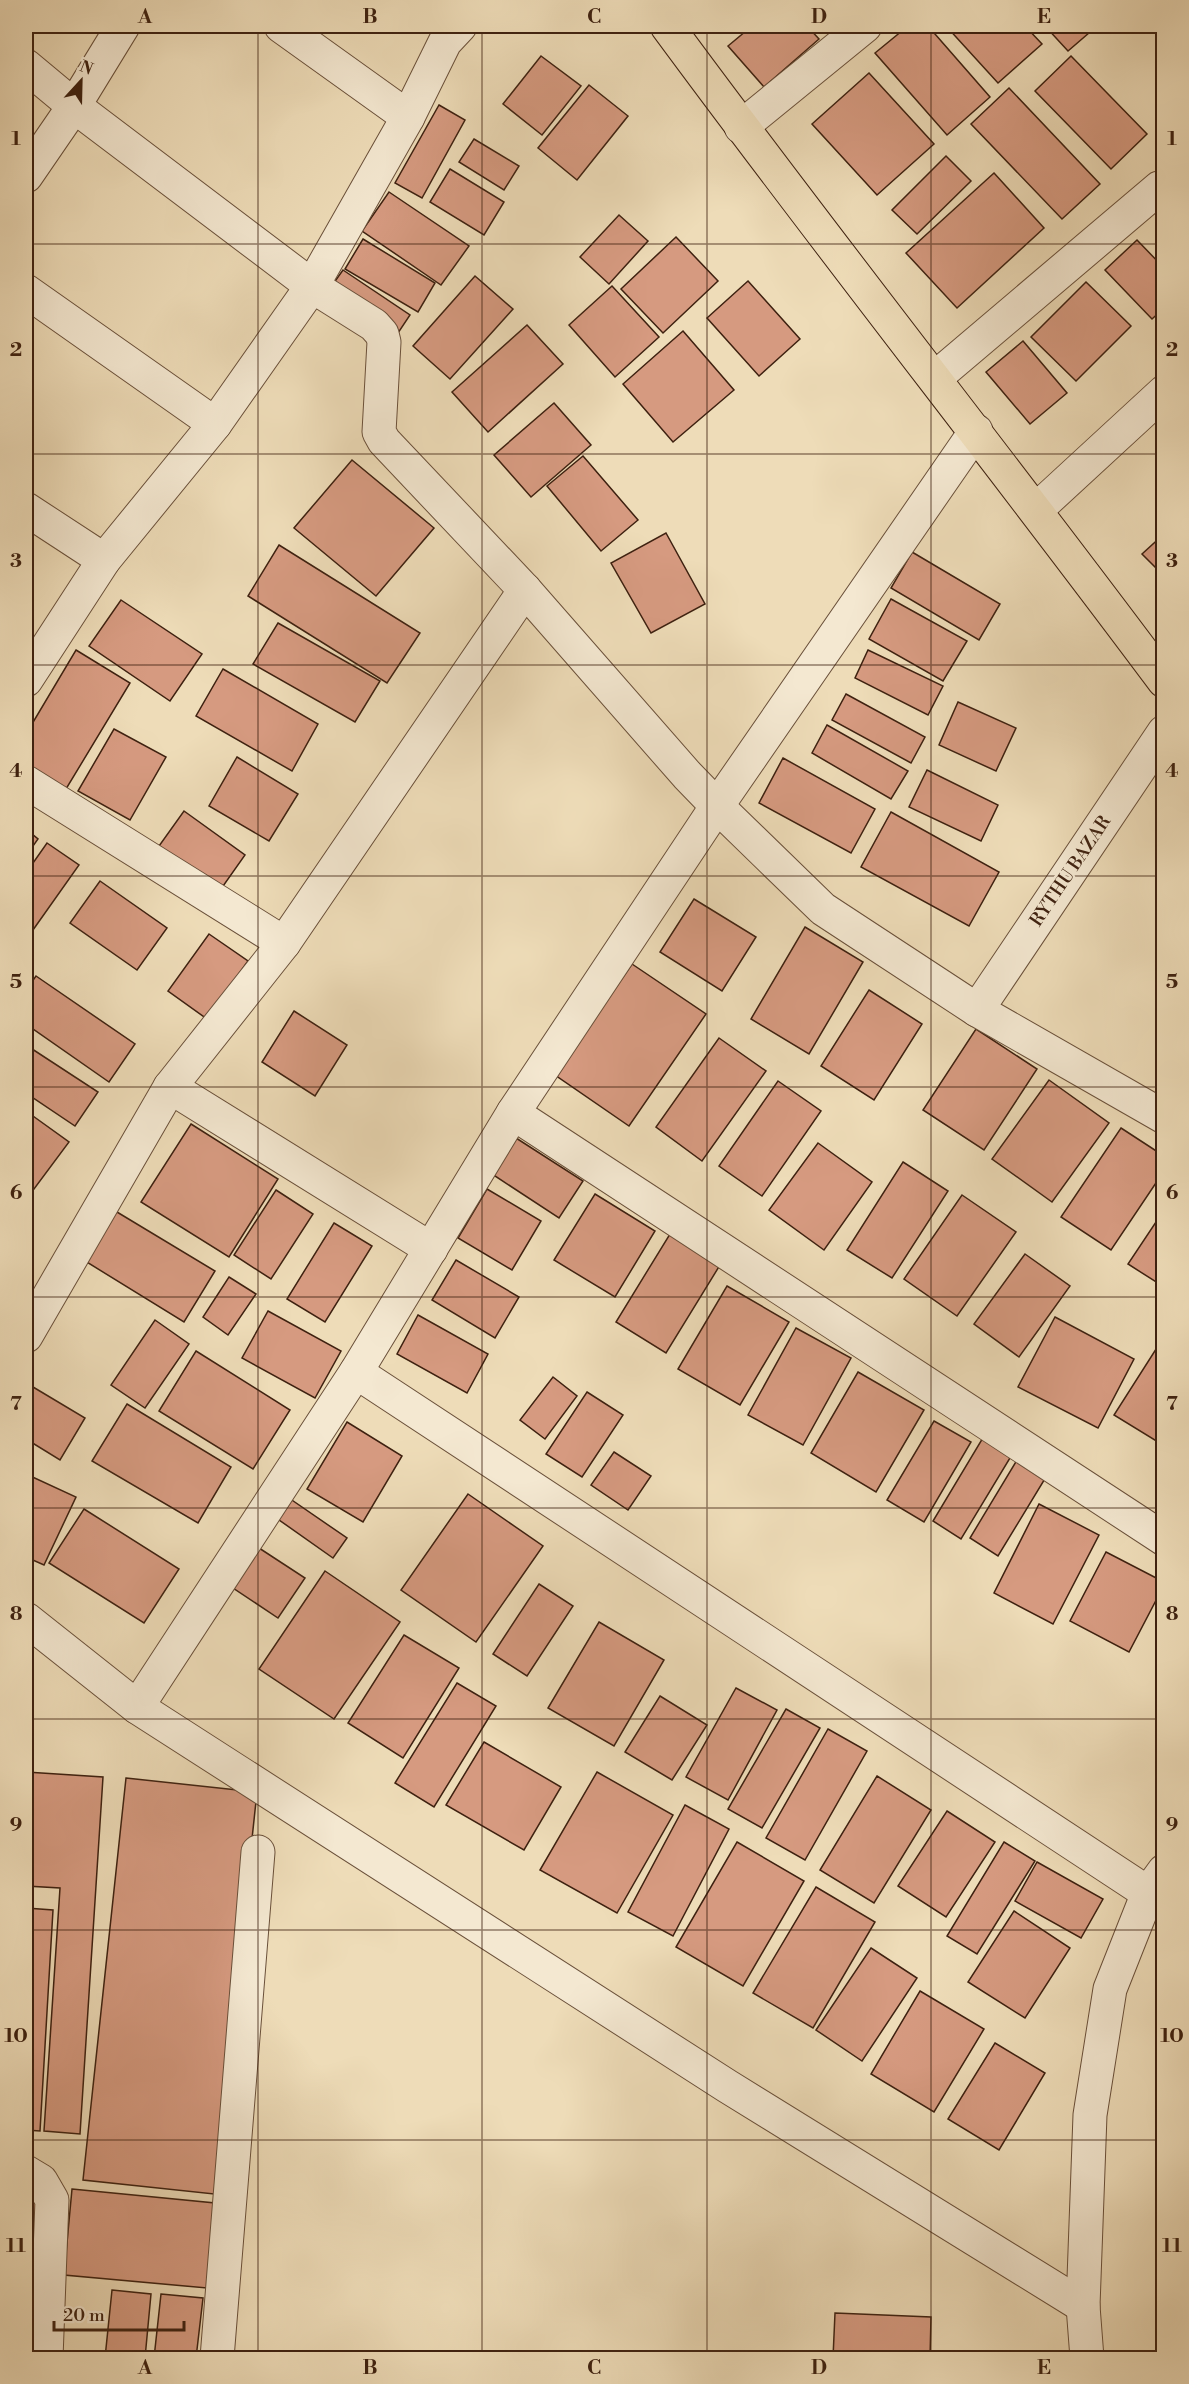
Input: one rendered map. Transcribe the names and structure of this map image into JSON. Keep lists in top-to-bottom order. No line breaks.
{"streets":{"street":["RYTHU BAZAR"]},"scale_bar":"20 m","north":"top","grid":{"columns":["A","B","C","D","E"],"rows":["1","2","3","4","5","6","7","8","9","10","11"]}}
